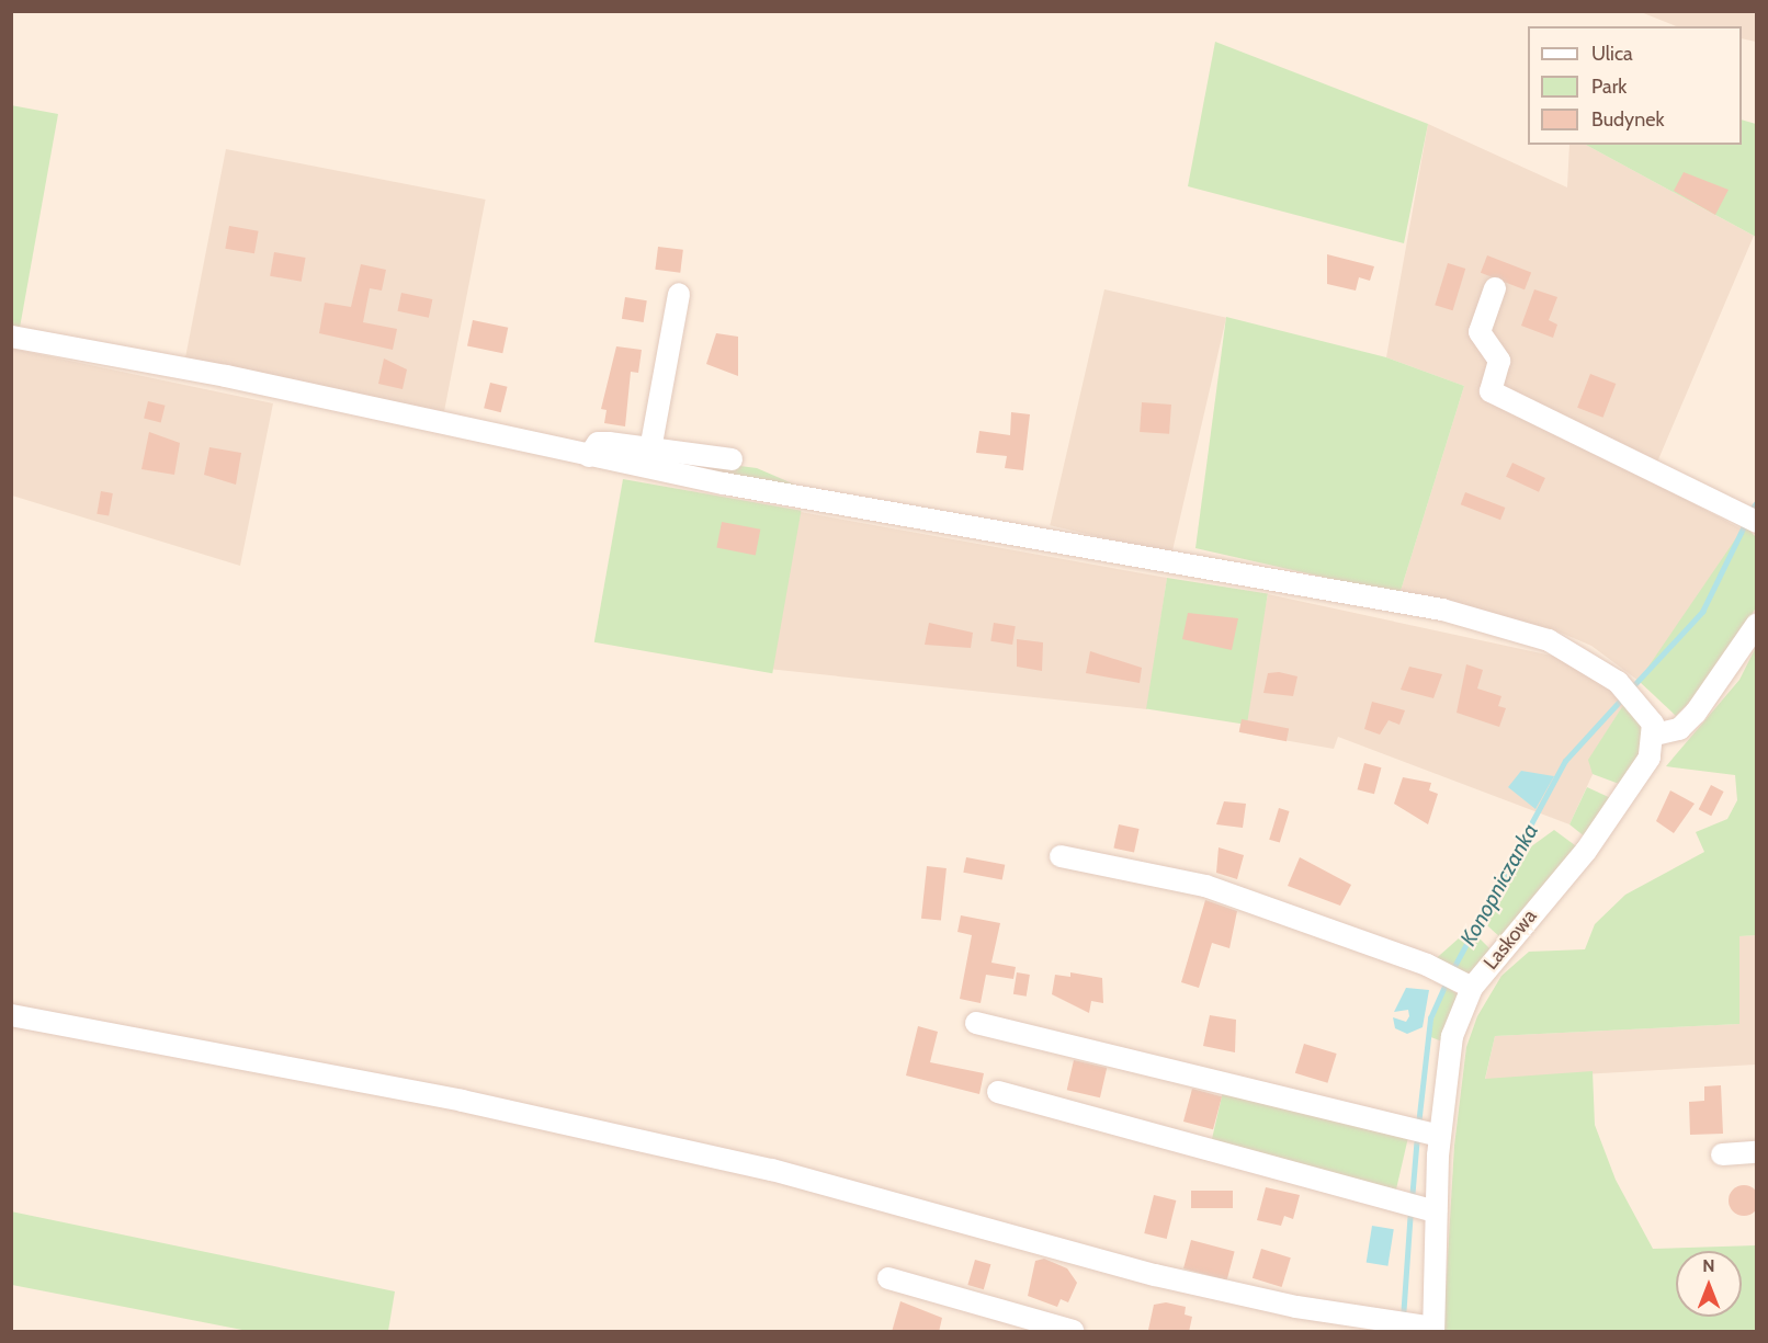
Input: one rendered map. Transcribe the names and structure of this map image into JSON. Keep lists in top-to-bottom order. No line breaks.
{"streets":{"street":["Laskowa"]},"water":["Konopniczanka"],"legend":["Ulica","Park","Budynek"],"north":"top"}
